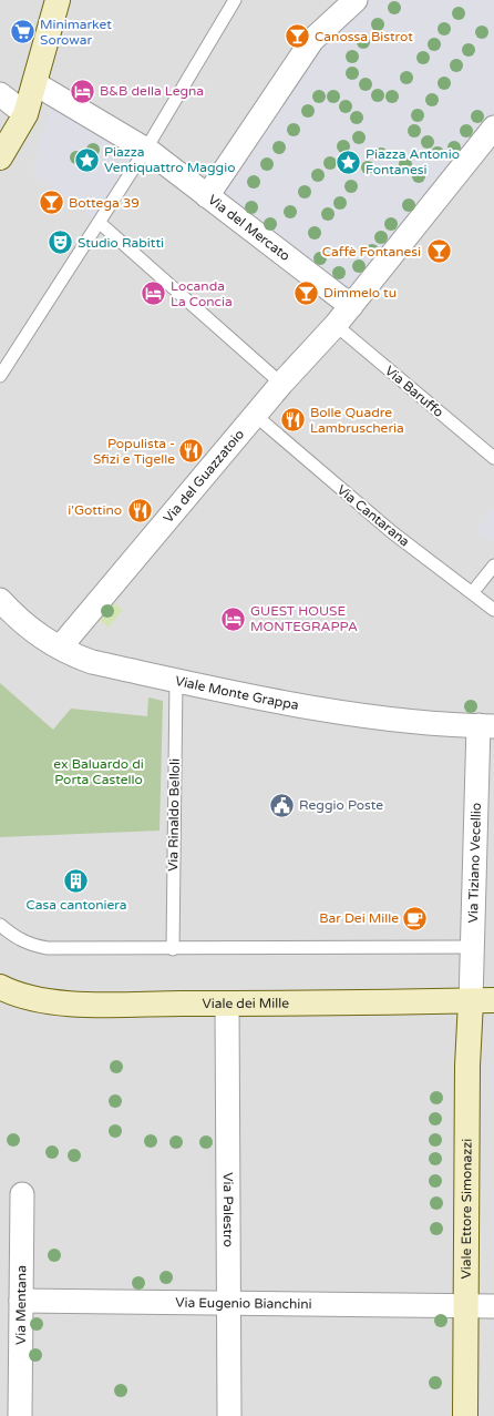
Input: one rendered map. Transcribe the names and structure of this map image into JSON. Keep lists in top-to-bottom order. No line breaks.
{"streets":{"street":["Via del Mercato","Via del Guazzatoio","Viale Monte Grappa","Via Tiziano Vecellio","Viale dei Mille","Viale Ettore Simonazzi","Via Palestro","Via Eugenio Bianchini","Via Mentana"],"lane":["Via Baruffo","Via Cantarana","Via Rinaldo Belloli"]},"crossings":[["Via del Mercato","Via del Guazzatoio"],["Via Baruffo","Via del Guazzatoio"],["Via del Guazzatoio","Via Cantarana"],["Via del Guazzatoio","Viale Monte Grappa"],["Viale Monte Grappa","Via Rinaldo Belloli"],["Viale Monte Grappa","Via Tiziano Vecellio"],["Via Tiziano Vecellio","Viale dei Mille"],["Via Tiziano Vecellio","Viale Ettore Simonazzi"],["Viale dei Mille","Viale Ettore Simonazzi"],["Viale dei Mille","Via Palestro"],["Viale Ettore Simonazzi","Via Eugenio Bianchini"],["Via Palestro","Via Eugenio Bianchini"],["Via Eugenio Bianchini","Via Mentana"]],"parks":["ex Baluardo di Porta Castello"],"places":{"supermarket":["Minimarket Sorowar"],"bar":["Canossa Bistrot","Bottega 39","Caffè Fontanesi","Dimmelo tu"],"hotel":["B&B della Legna","Locanda La Concia","GUEST HOUSE MONTEGRAPPA"],"place":["Piazza Ventiquattro Maggio","Piazza Antonio Fontanesi"],"theatre":["Studio Rabitti"],"restaurant":["Bolle Quadre Lambruscheria","Populista - Sfizi e Tigelle","i'Gottino"],"public building":["Reggio Poste"],"building":["Casa cantoniera"],"cafe":["Bar Dei Mille"]}}
